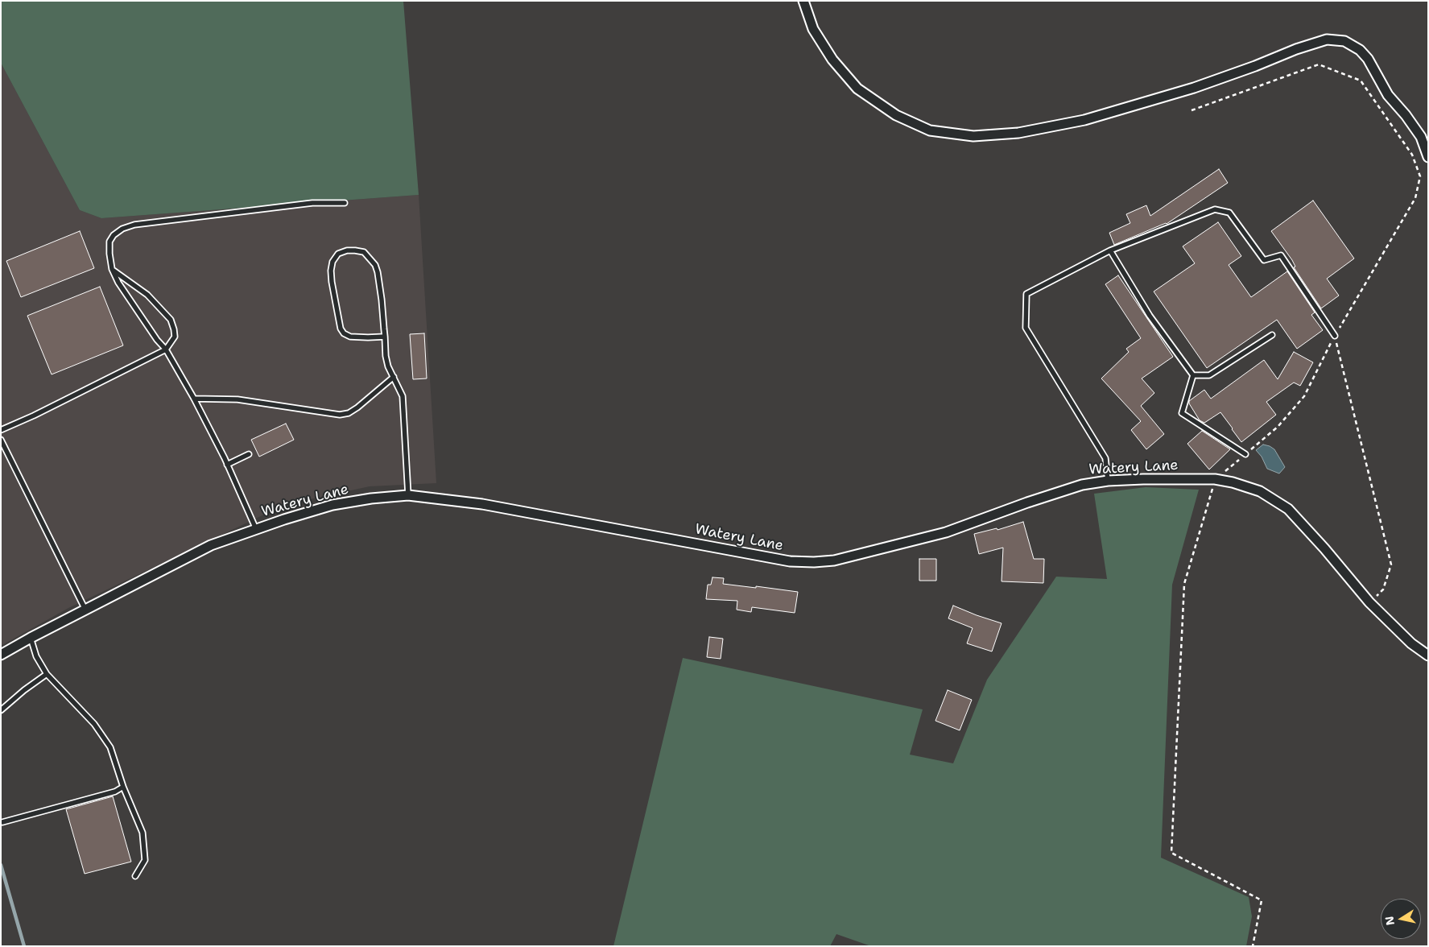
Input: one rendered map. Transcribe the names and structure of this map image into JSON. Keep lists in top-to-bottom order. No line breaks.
{"streets":{"street":["Watery Lane"]},"north":"left"}
